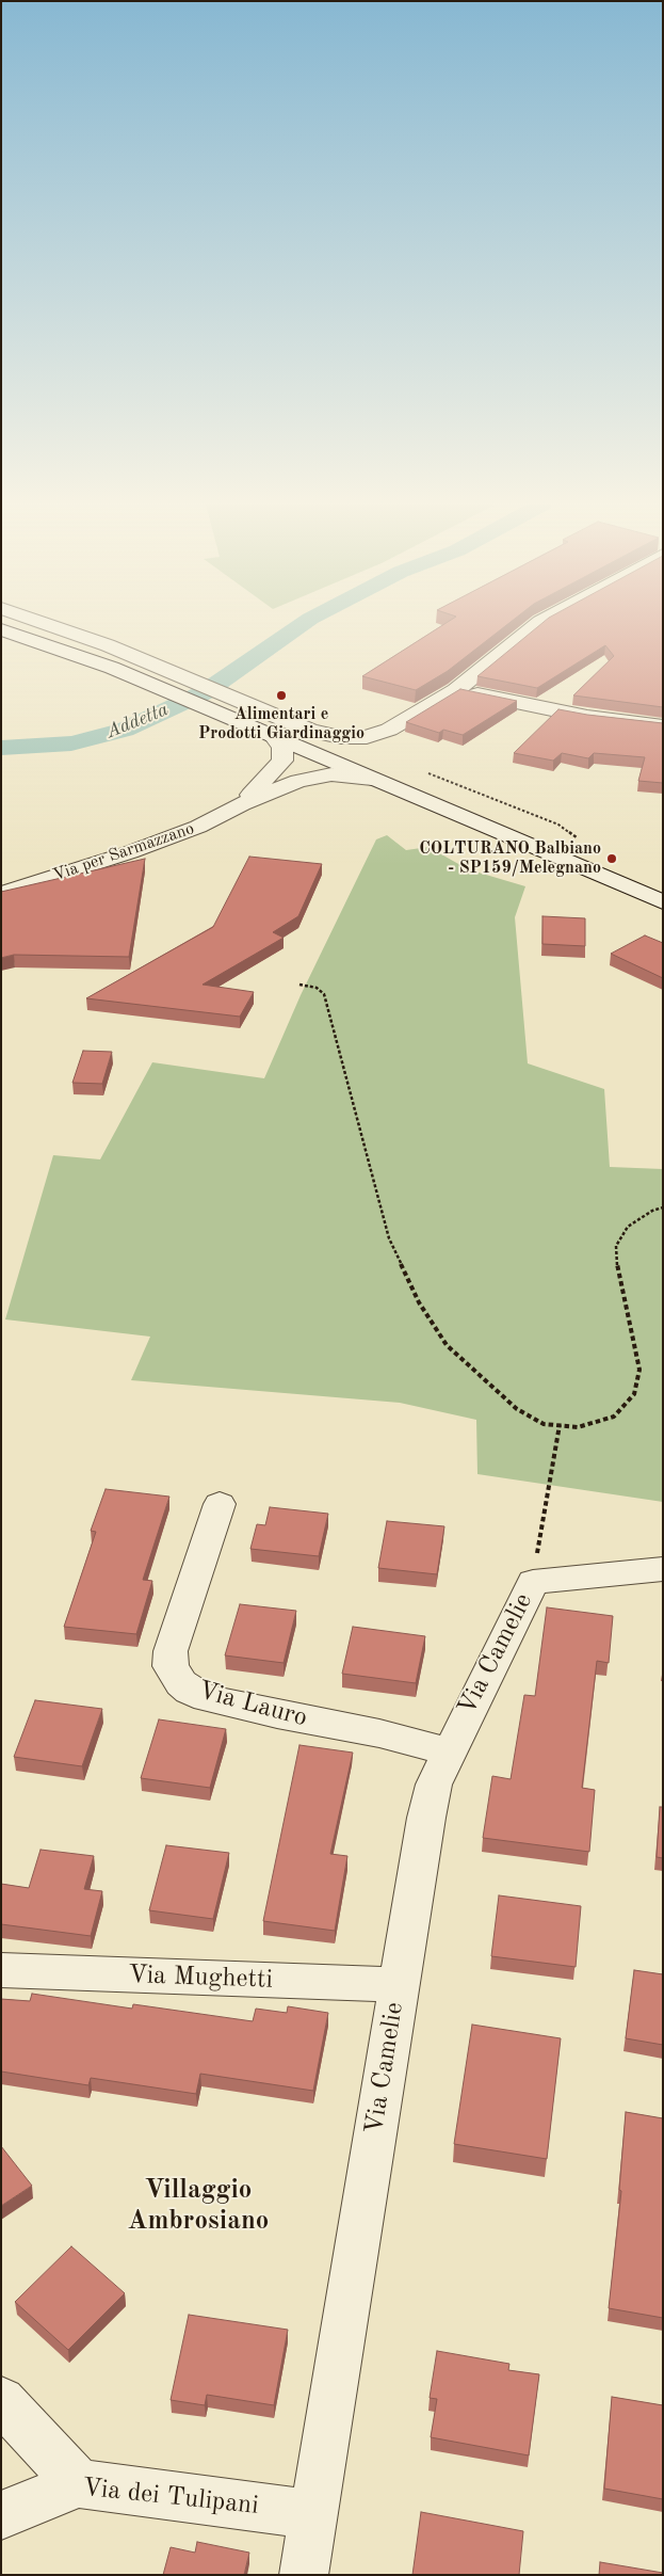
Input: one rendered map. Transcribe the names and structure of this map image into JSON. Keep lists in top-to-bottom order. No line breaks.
{"streets":{"street":["Via per Sarmazzano","Via Camelie","Via Lauro","Via Mughetti","Via dei Tulipani"]},"crossings":[["Via Camelie","Via Lauro"],["Via Camelie","Via Mughetti"],["Via Camelie","Via dei Tulipani"]],"districts":["Villaggio Ambrosiano"],"water":["Addetta"],"places":["Alimentari e Prodotti Giardinaggio","COLTURANO Balbiano - SP159/Melegnano"]}
